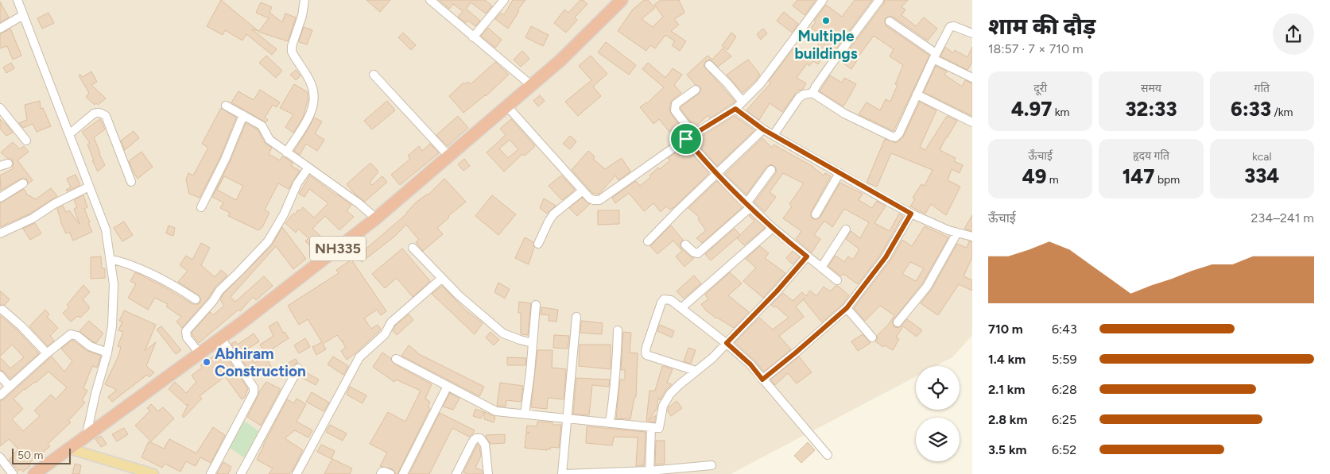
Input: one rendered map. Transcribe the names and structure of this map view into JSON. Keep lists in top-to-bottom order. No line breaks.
{"streets":{"highway":["NH335"]},"places":["Multiple buildings","Abhiram Construction"],"scale_bar":"50 m","page":{"heading":["शाम की दौड़","18:57 · 7 × 710 m"],"stats":[["दूरी","4.97 km"],["समय","32:33"],["गति","6:33 /km"],["ऊँचाई","49 m"],["हृदय गति","147 bpm"],["kcal","334"]],"chart":["ऊँचाई","234–241 m"],"list":[{"name":"710 m","note":"6:43"},{"name":"1.4 km","note":"5:59"},{"name":"2.1 km","note":"6:28"},{"name":"2.8 km","note":"6:25"},{"name":"3.5 km","note":"6:52"}],"scale":"50 m"}}
